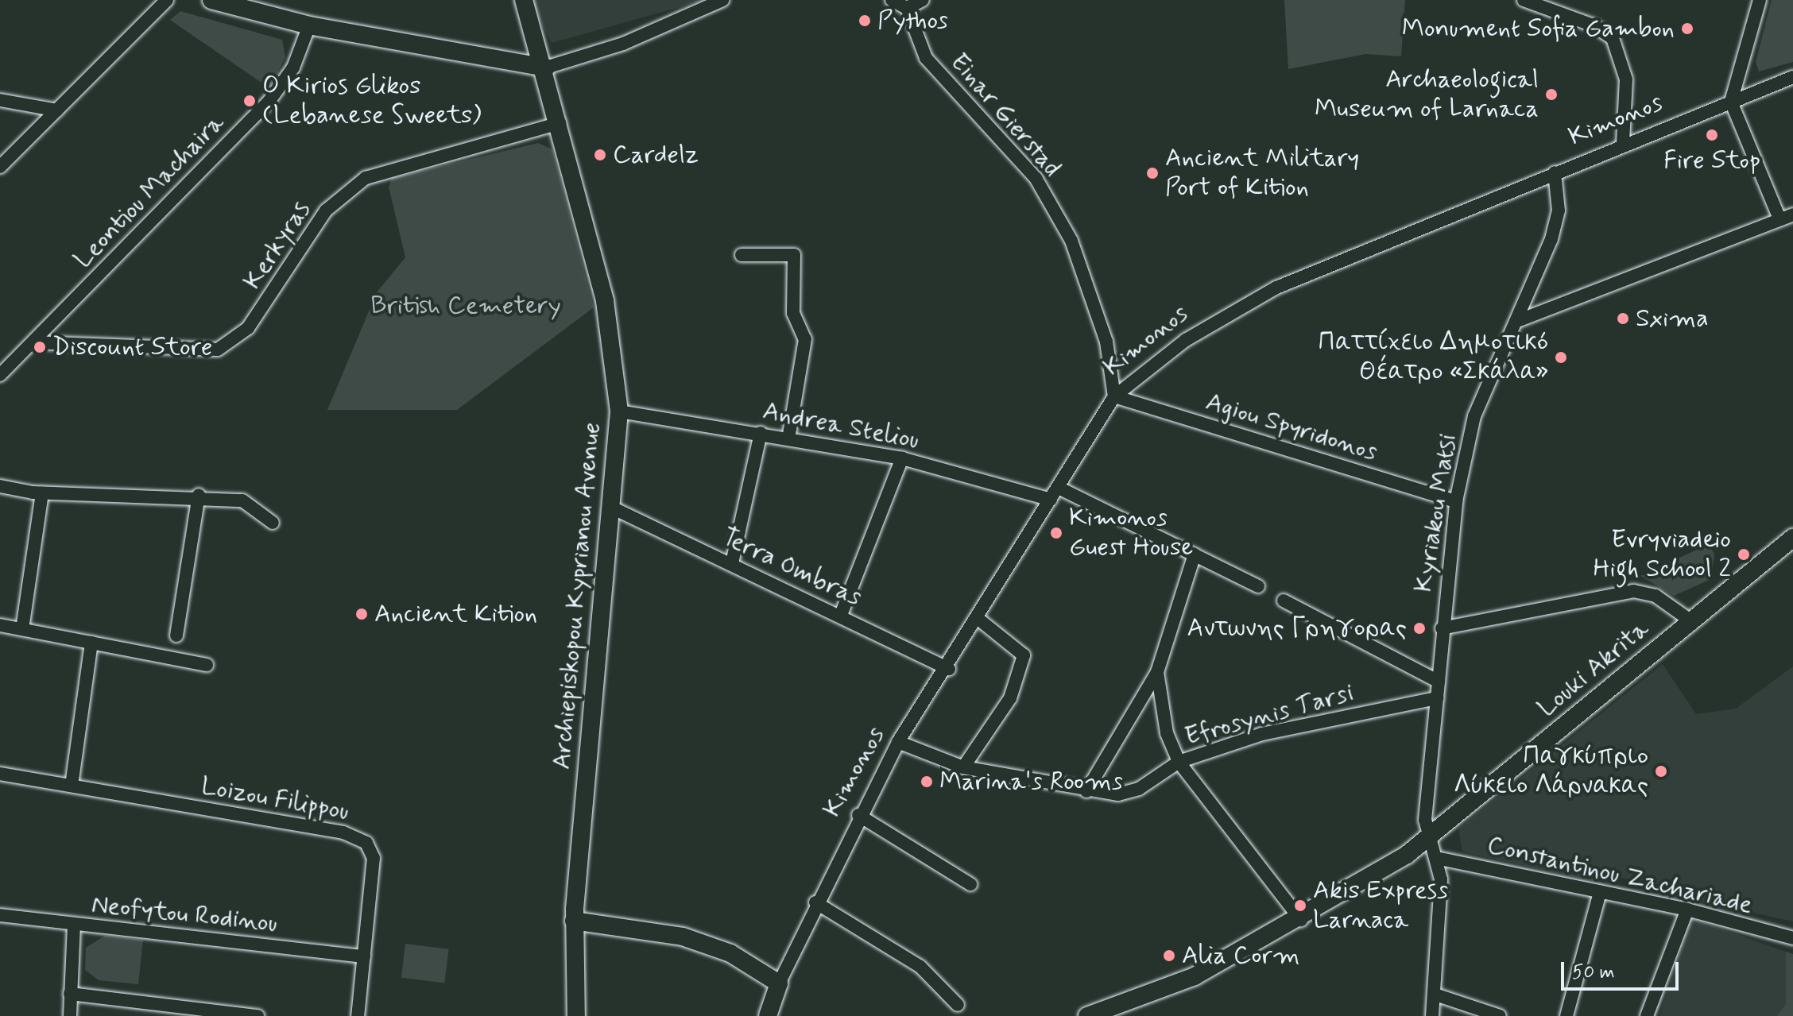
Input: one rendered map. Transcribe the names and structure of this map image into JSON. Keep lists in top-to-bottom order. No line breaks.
{"streets":{"street":["Einar Gierstad","Kimonos","Leontiou Machaira","Kerkyras","Andrea Steliou","Agiou Spyridonos","Kyriakou Matsi","Terra Ombras","Archiepiskopou Kyprianou Avenue","Louki Akrita","Efrosynis Tarsi","Loizou Filippou","Constantinou Zachariade","Neofytou Rodinou"]},"crossings":[["Einar Gierstad","Kimonos"],["Einar Gierstad","Agiou Spyridonos"],["Kimonos","Andrea Steliou"],["Kimonos","Agiou Spyridonos"],["Kimonos","Kyriakou Matsi"],["Kimonos","Terra Ombras"],["Kimonos","Efrosynis Tarsi"],["Leontiou Machaira","Kerkyras"],["Kerkyras","Archiepiskopou Kyprianou Avenue"],["Andrea Steliou","Archiepiskopou Kyprianou Avenue"],["Agiou Spyridonos","Kyriakou Matsi"],["Kyriakou Matsi","Louki Akrita"],["Kyriakou Matsi","Efrosynis Tarsi"],["Terra Ombras","Archiepiskopou Kyprianou Avenue"],["Loizou Filippou","Neofytou Rodinou"]],"parks":["British Cemetery"],"places":["Pythos","Monument Sofia Gambon","Archaeological Museum of Larnaca","O Kirios Glikos (Lebanese Sweets)","Fire Stop","Cardelz","Ancient Military Port of Kition","Sxima","Discount Store","Παττίχειο Δημοτικό Θέατρο «Σκάλα»","Kimonos Guest House","Evryviadeio High School 2","Ancient Kition","Αντωνης Γρηγορας","Παγκύπριο Λύκειο Λάρνακας","Marina's Rooms","Akis Express Larnaca","Alia Corm"],"scale_bar":"50 m"}
